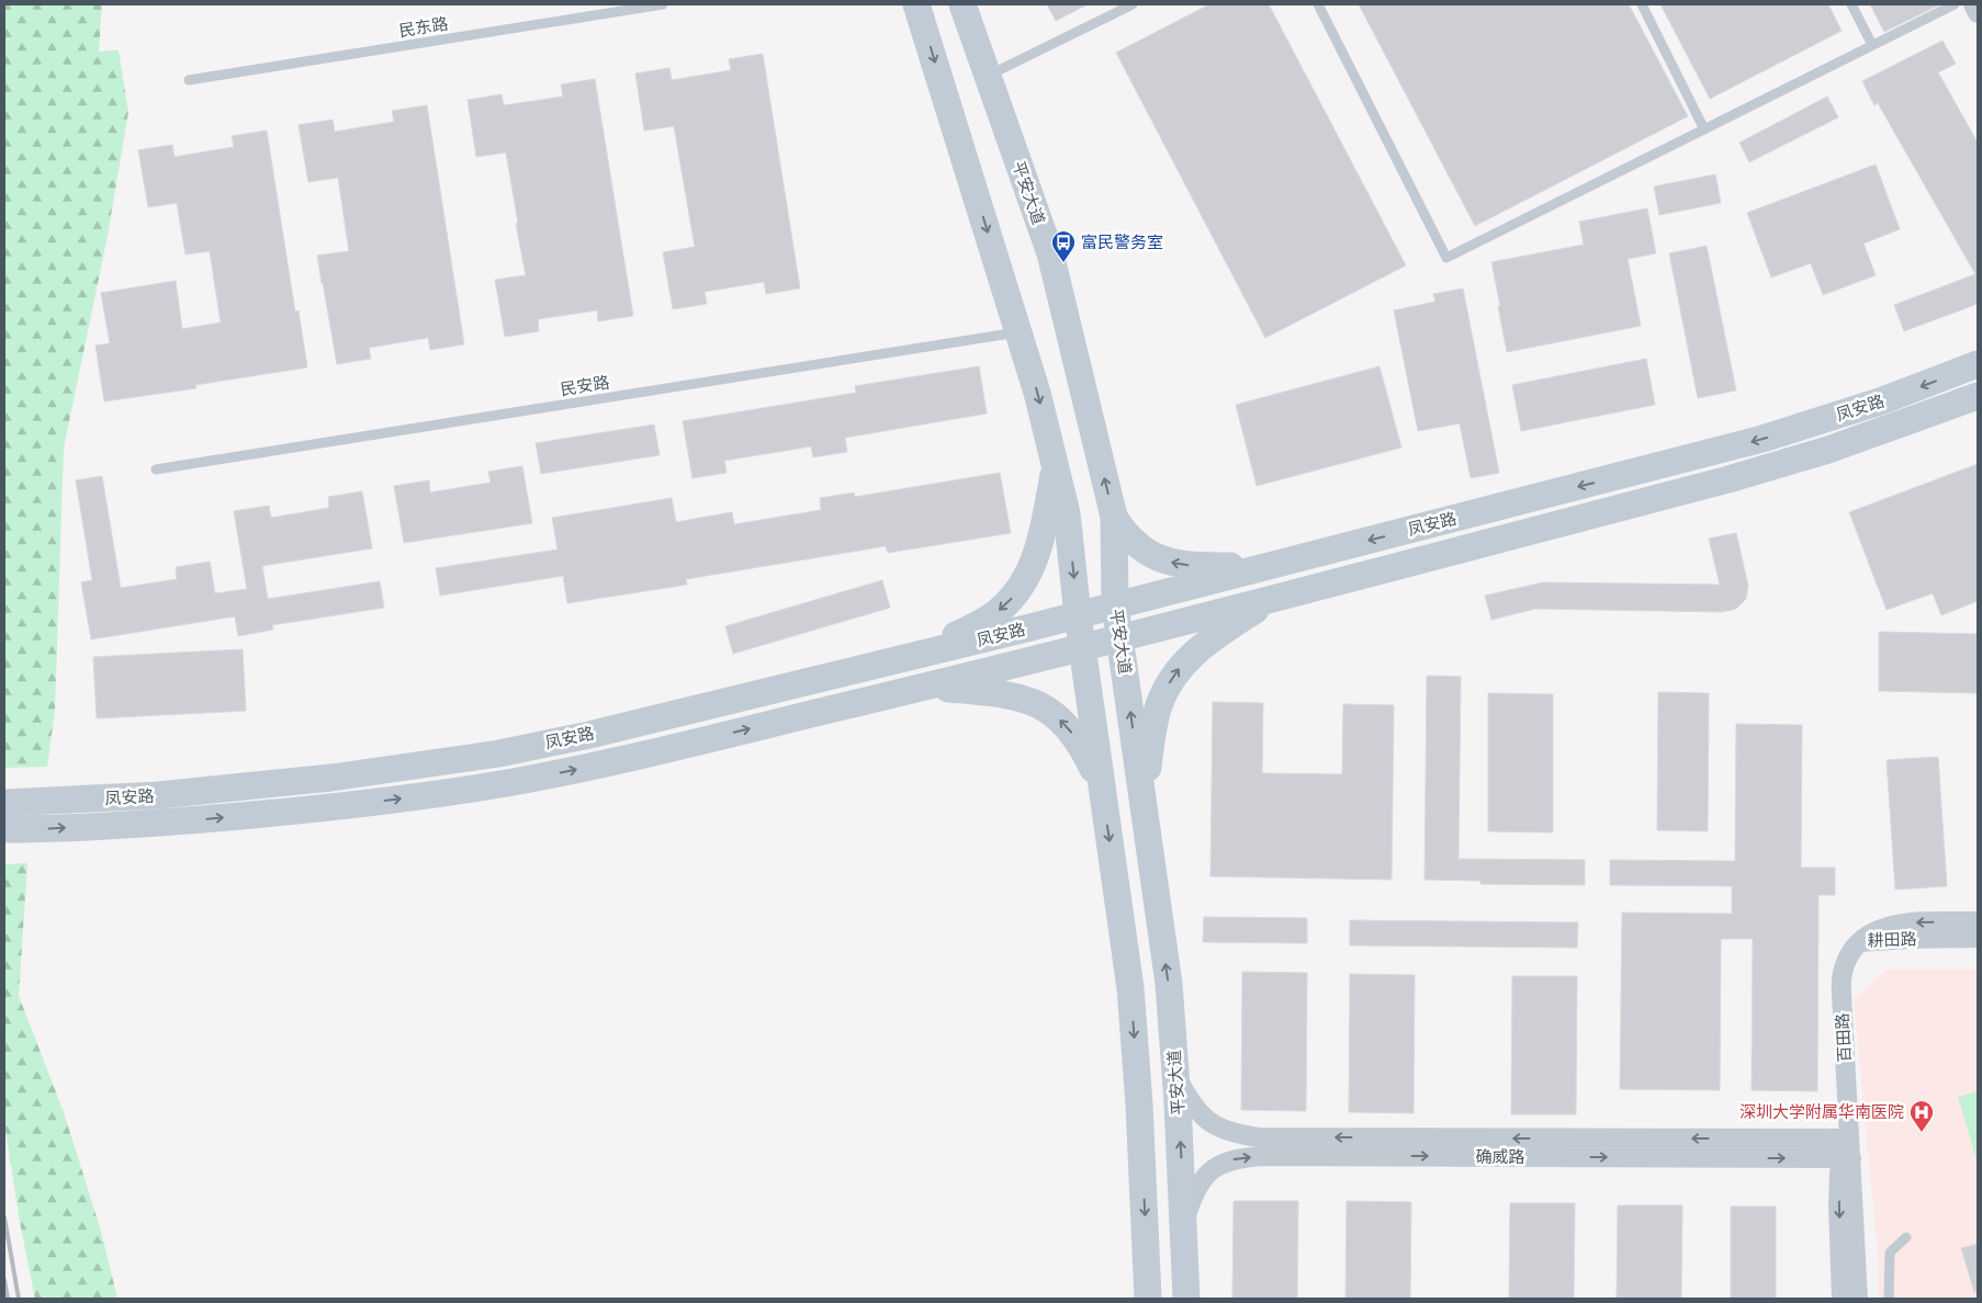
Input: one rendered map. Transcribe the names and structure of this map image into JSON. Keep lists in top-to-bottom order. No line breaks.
{"streets":{"street":["平安大道","凤安路","耕田路","百田路","确威路"],"lane":["民东路","民安路"]},"crossings":[["平安大道","凤安路"],["平安大道","确威路"],["耕田路","百田路"],["百田路","确威路"]],"places":{"bus stop":["富民警务室"],"hospital":["深圳大学附属华南医院"]}}
